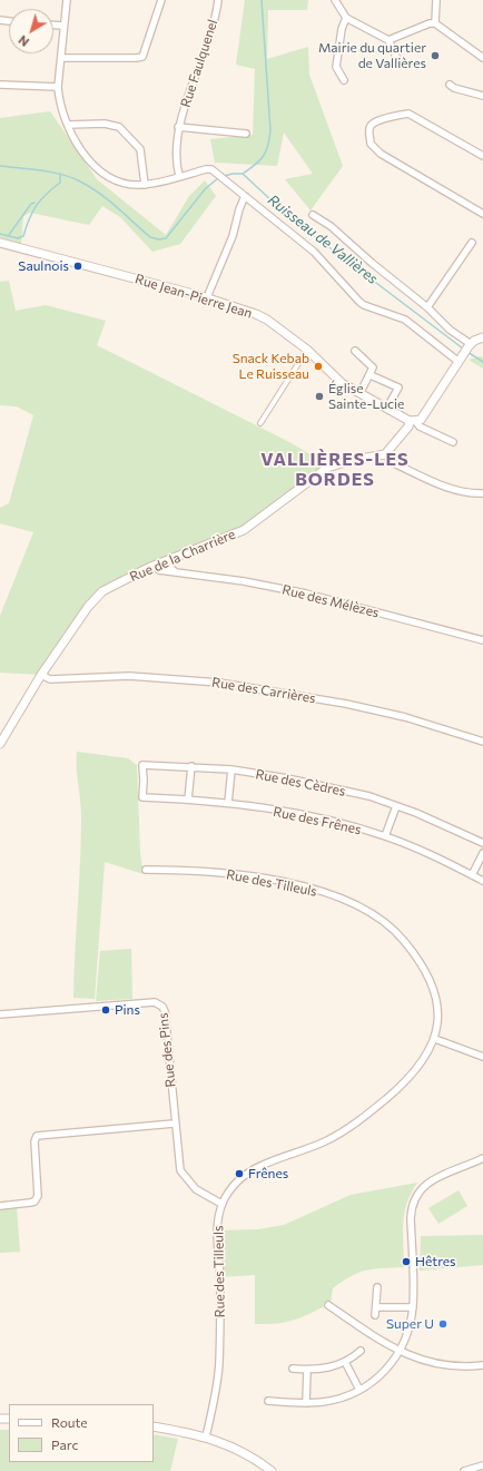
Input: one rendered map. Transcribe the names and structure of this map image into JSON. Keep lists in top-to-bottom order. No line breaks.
{"streets":{"main road":["Rue Jean-Pierre Jean","Rue de la Charrière"],"street":["Rue Faulquenel","Rue des Mélèzes","Rue des Carrières","Rue des Cèdres","Rue des Frênes","Rue des Tilleuls","Rue des Pins"]},"crossings":[["Rue de la Charrière","Rue des Mélèzes"],["Rue de la Charrière","Rue des Carrières"],["Rue des Cèdres","Rue des Frênes"],["Rue des Tilleuls","Rue des Pins"]],"districts":["VALLIÈRES-LES BORDES"],"water":["Ruisseau de Vallières"],"places":["Mairie du quartier de Vallières","Saulnois","Snack Kebab Le Ruisseau","Église Sainte-Lucie","Pins","Frênes","Hêtres","Super U"],"legend":["Route","Parc"],"north":"bottom left"}
